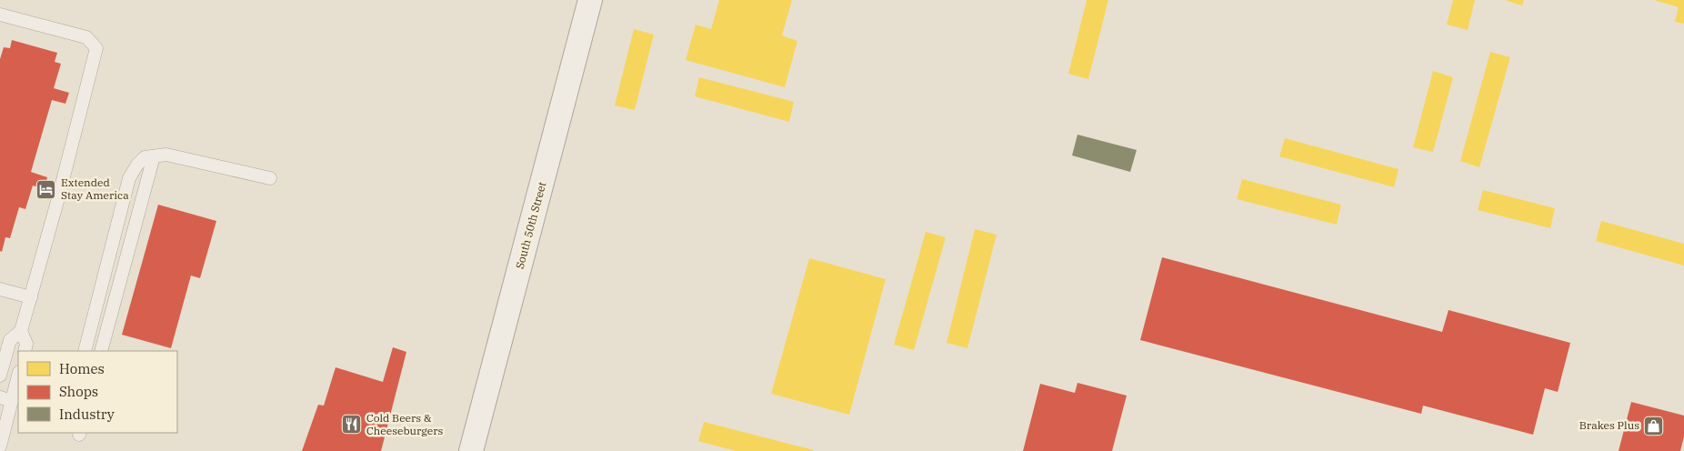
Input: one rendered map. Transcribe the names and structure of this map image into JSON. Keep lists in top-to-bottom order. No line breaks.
{"streets":{"street":["South 50th Street"]},"places":{"hotel":["Extended Stay America"],"restaurant":["Cold Beers & Cheeseburgers"],"shop":["Brakes Plus"]},"legend":["Homes","Shops","Industry"]}
